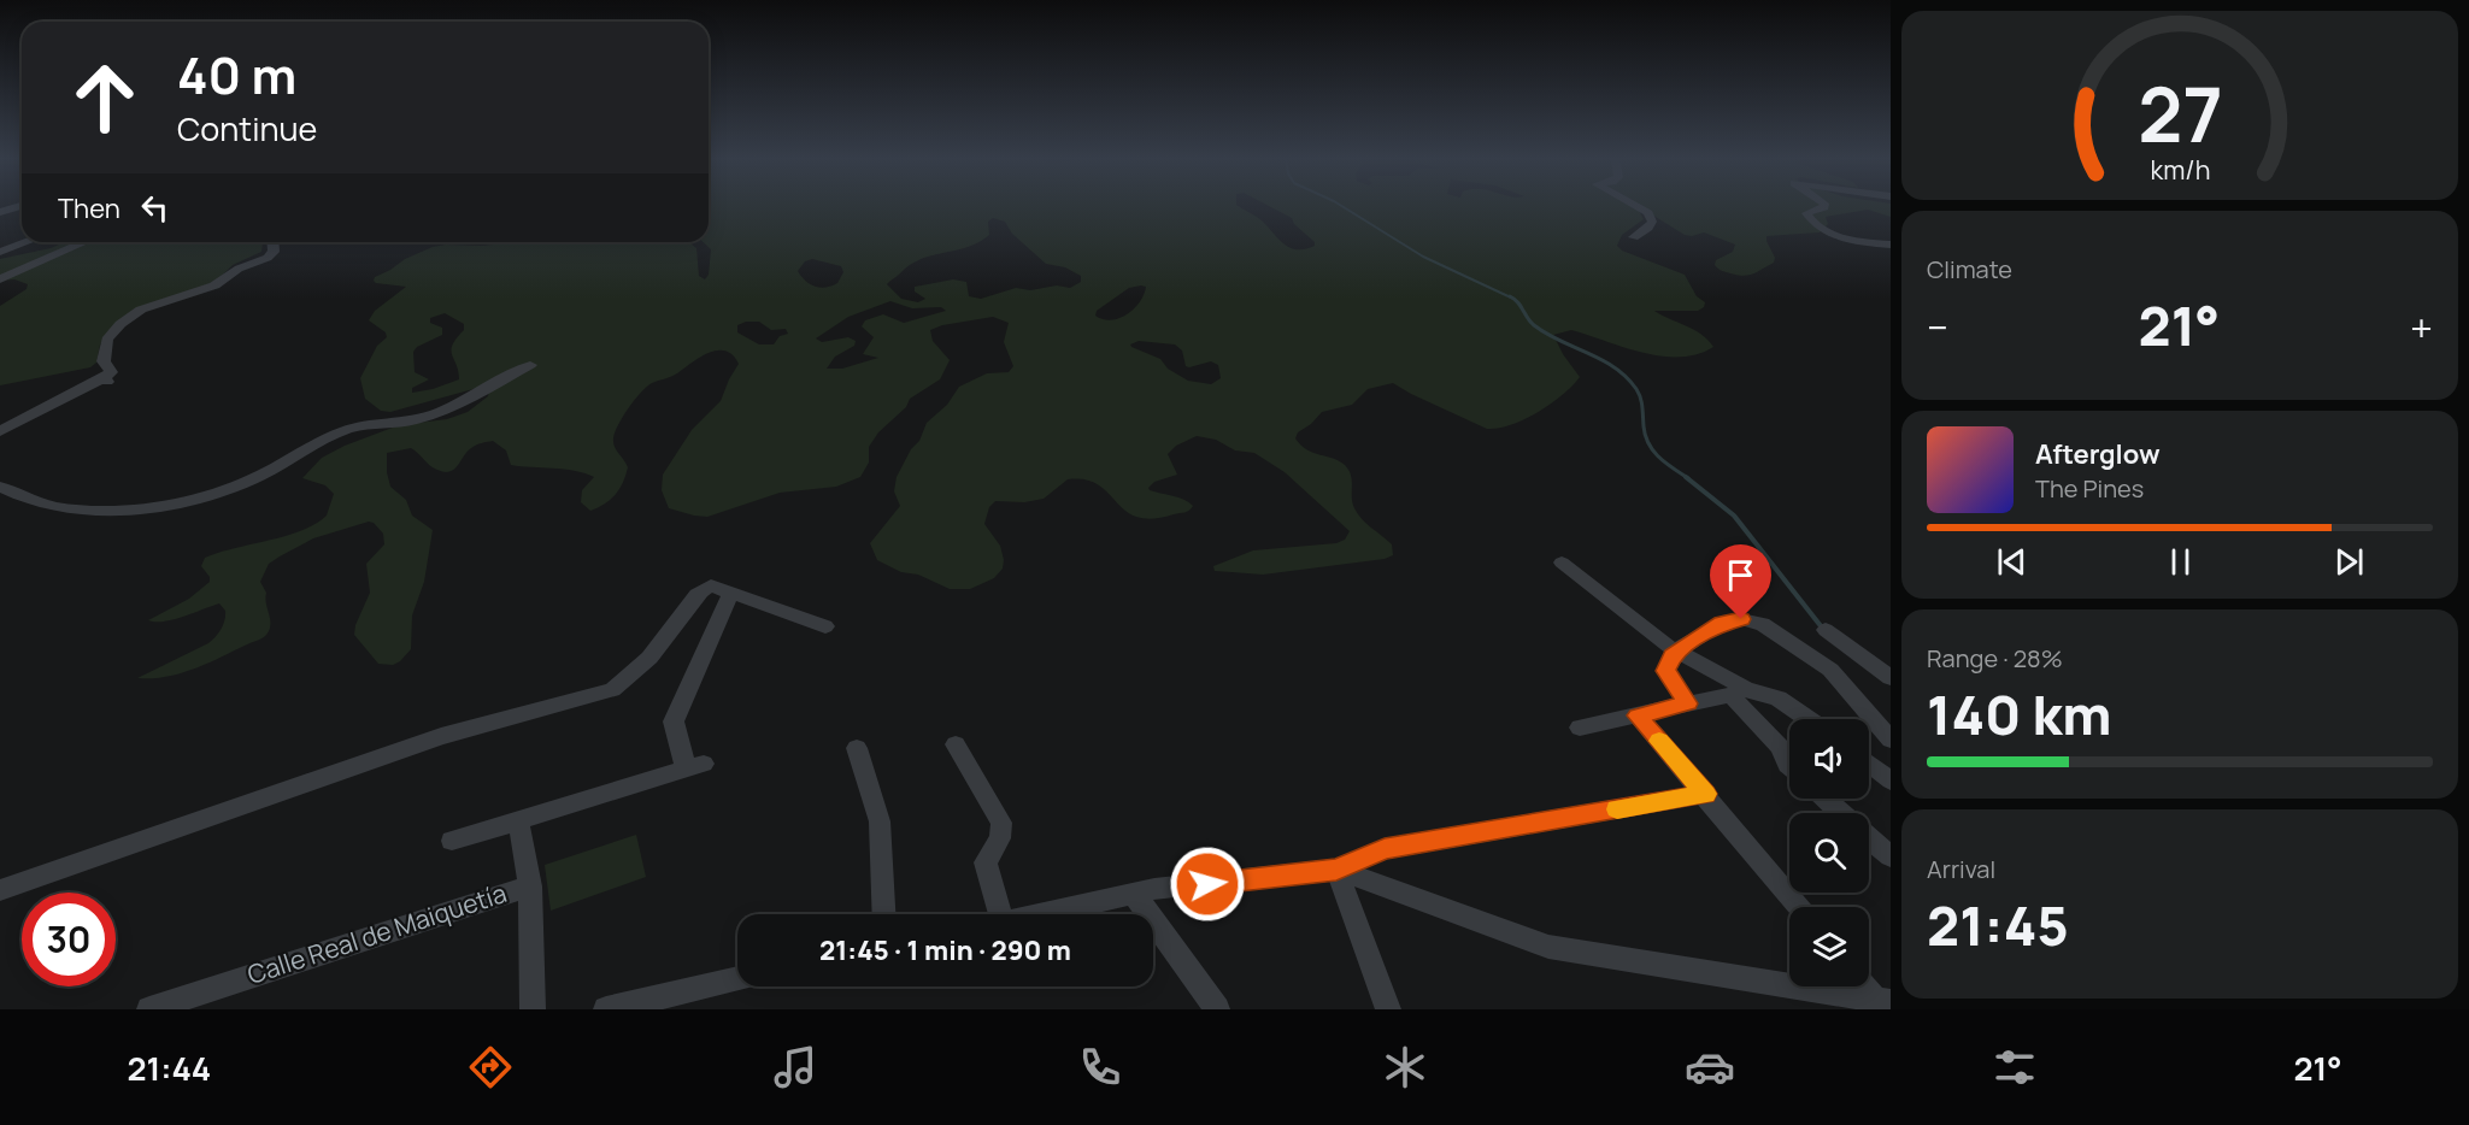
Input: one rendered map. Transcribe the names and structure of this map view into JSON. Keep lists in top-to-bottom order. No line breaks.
{"streets":{"street":["Calle Real de Maiquetía"]},"page":{"turn":["40 m","Continue"],"then":"Then","tile":["Climate",["Range · 28%","140 km"],["Arrival","21:45"]],"heat":["−","21°","+"],"song":["Afterglow","The Pines"],"limit":"30","trip":"21:45 · 1 min · 290 m","tabs":["21:44","21°"],"gauge":["27","km/h"]}}
